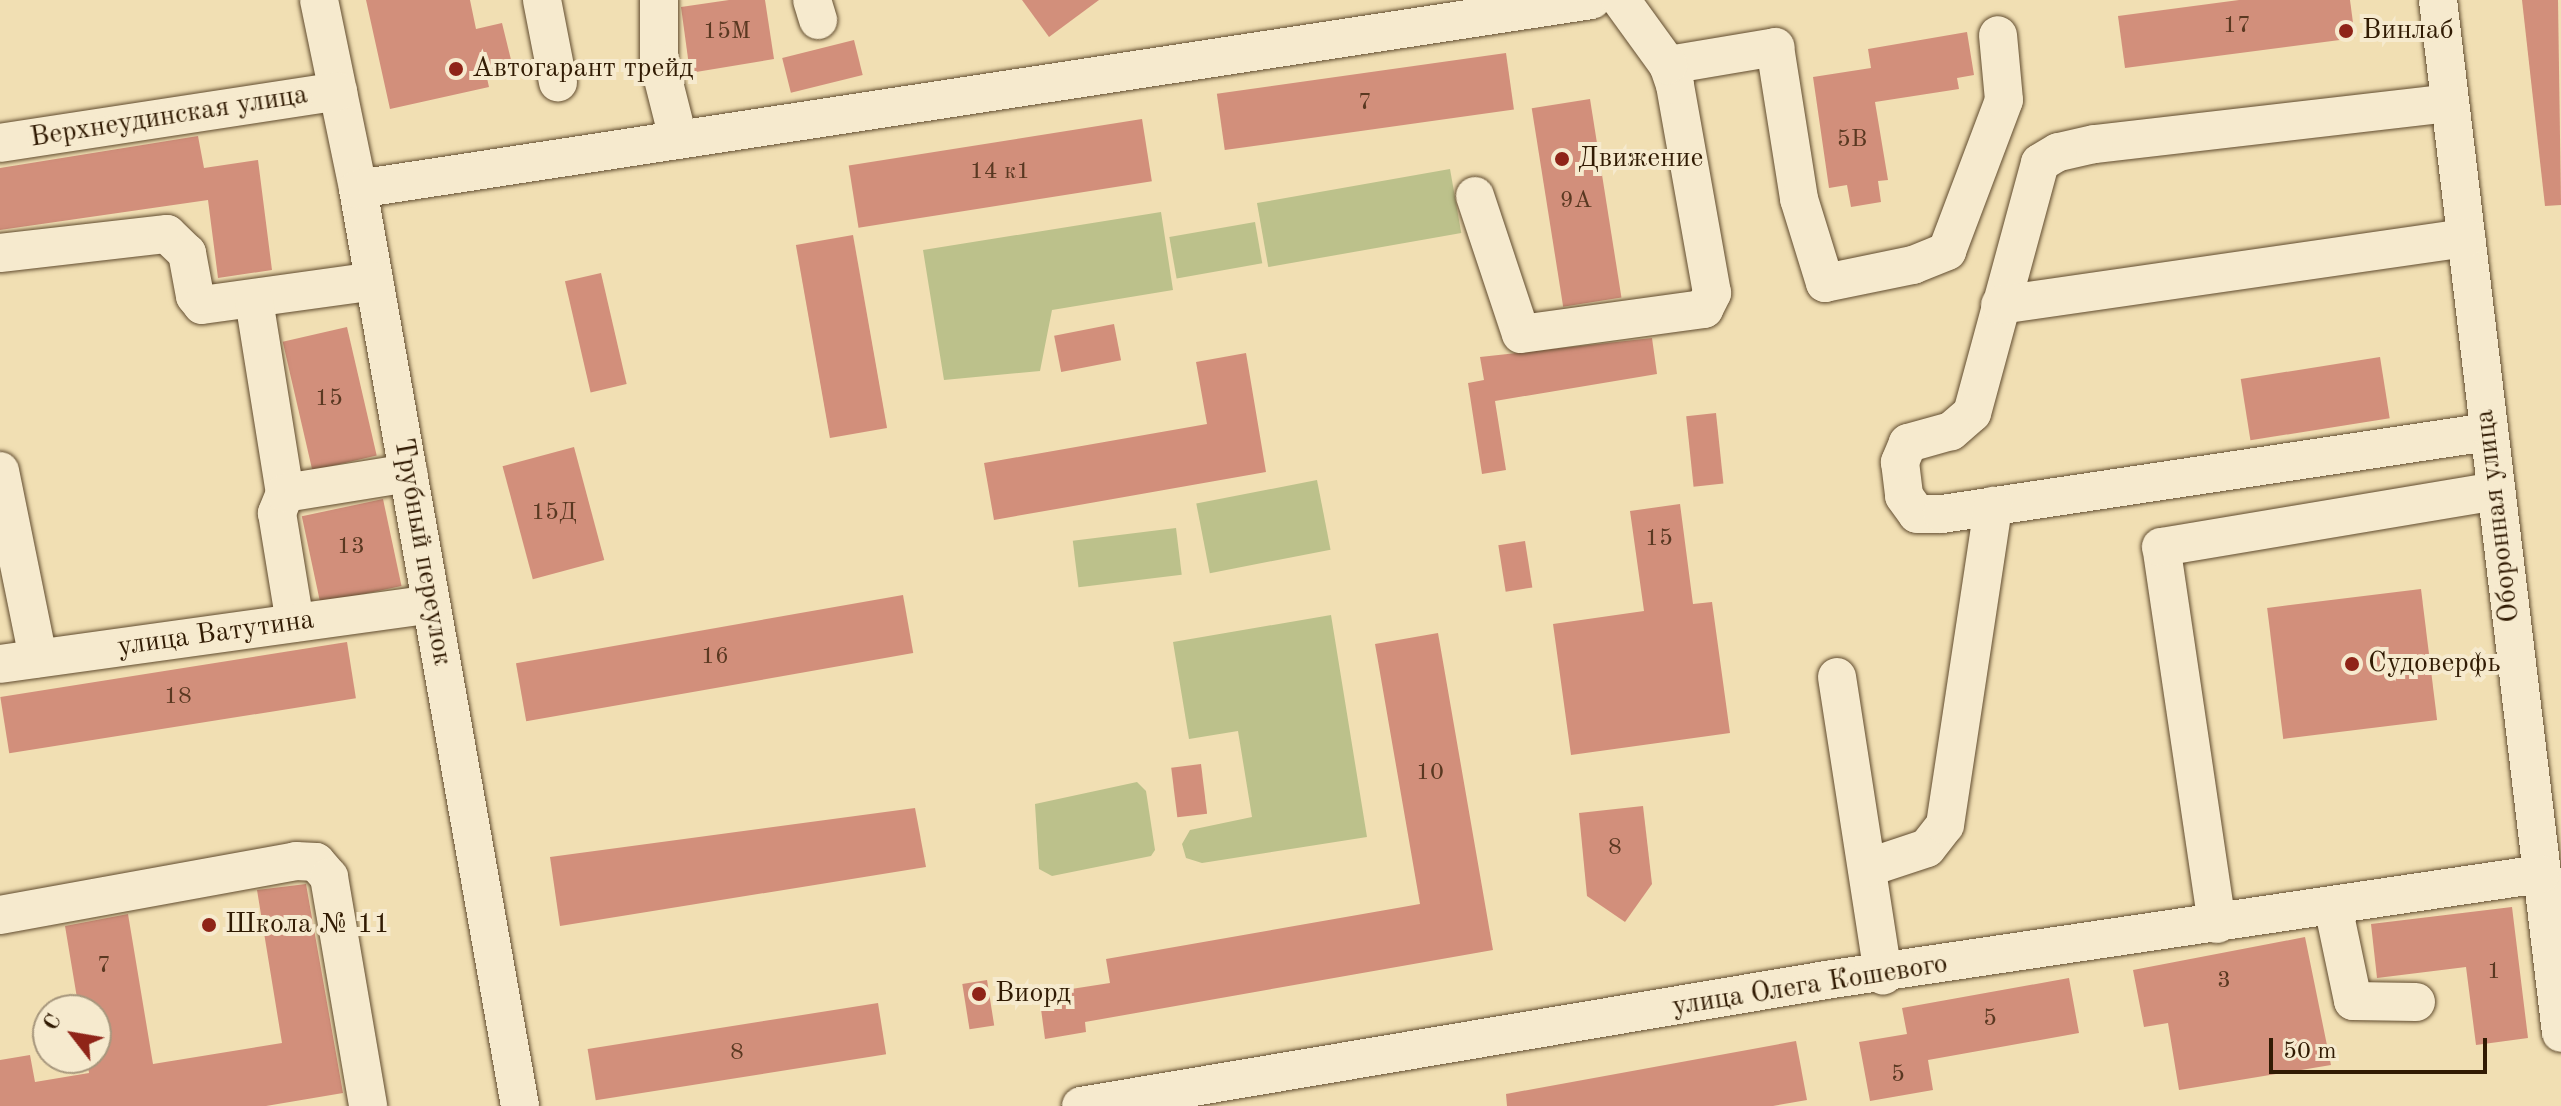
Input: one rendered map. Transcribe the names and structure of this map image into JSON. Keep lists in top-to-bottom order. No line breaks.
{"streets":{"street":["Верхнеудинская улица","Оборонная улица","Трубный переулок","улица Ватутина","улица Олега Кошевого"]},"crossings":[["Верхнеудинская улица","Трубный переулок"],["Оборонная улица","улица Олега Кошевого"],["Трубный переулок","улица Ватутина"]],"places":["Винлаб","Автогарант трейд","Движение","Судоверфь","Школа № 11","Виорд"],"house_numbers":["17","15М","7","5В","14 к1","9А","15","15Д","15","13","16","18","10","8","7","1","3","5","8","5"],"scale_bar":"50 m","north":"top left"}
